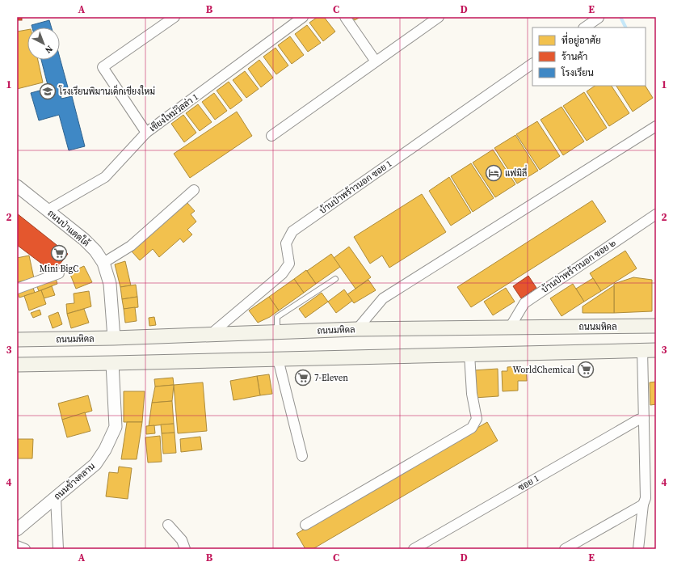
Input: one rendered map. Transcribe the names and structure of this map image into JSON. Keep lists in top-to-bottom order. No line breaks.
{"streets":{"main road":["ถนนมหิดล"],"street":["เชียงใหม่วิลล่า 1","บ้านป่าพร้าวนอก ซอย 1","ถนนป่าแดดใต้","บ้านป่าพร้าวนอก ซอย ๒","ถนนช้างคลาน","ซอย 1"]},"crossings":[["เชียงใหม่วิลล่า 1","ถนนป่าแดดใต้"],["บ้านป่าพร้าวนอก ซอย 1","ถนนมหิดล"],["ถนนป่าแดดใต้","ถนนมหิดล"],["บ้านป่าพร้าวนอก ซอย ๒","ถนนมหิดล"]],"places":{"school or university":["โรงเรียนพิมานเด็กเชียงใหม่"],"hotel":["แฟมิลี่"],"supermarket":["Mini BigC","WorldChemical","7-Eleven"]},"legend":["ที่อยู่อาศัย","ร้านค้า","โรงเรียน"],"north":"bottom right","grid":{"columns":["A","B","C","D","E"],"rows":["1","2","3","4"]}}
